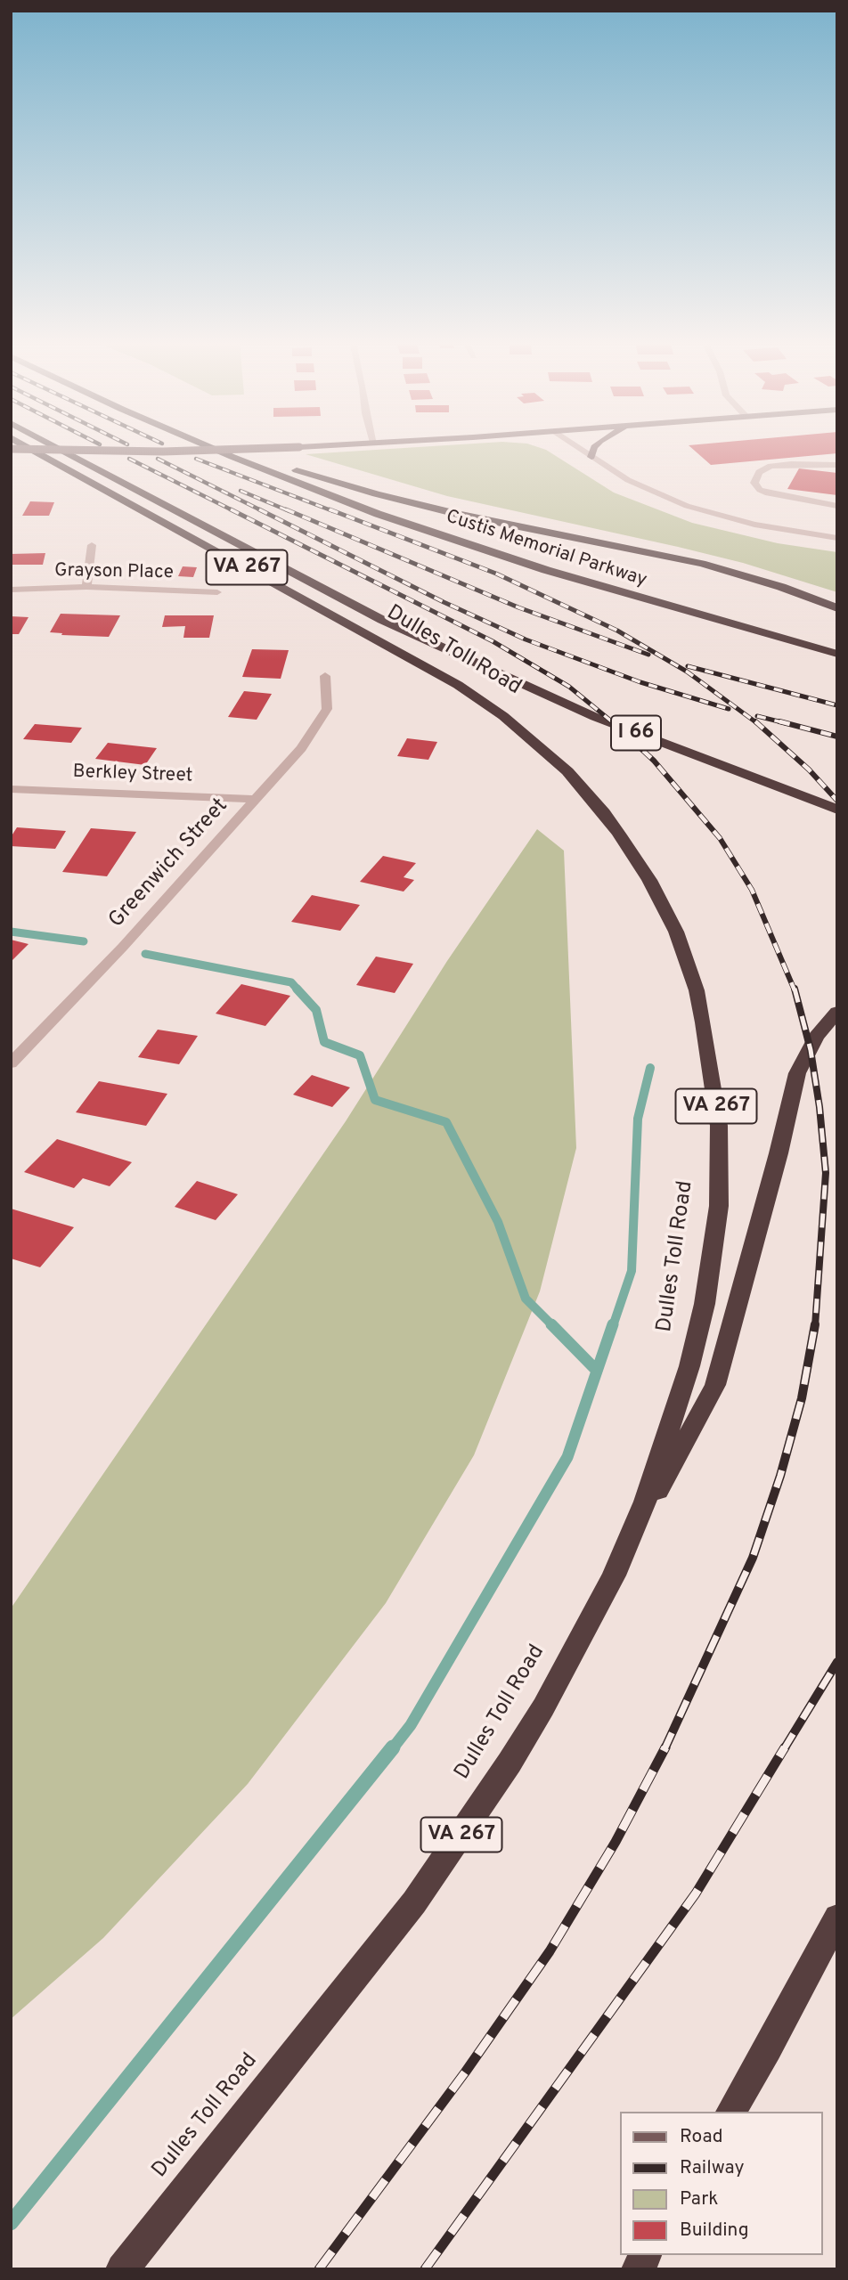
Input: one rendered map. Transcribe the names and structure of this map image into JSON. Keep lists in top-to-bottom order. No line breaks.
{"streets":{"highway":["Custis Memorial Parkway","VA 267","Dulles Toll Road","I 66"],"street":["Grayson Place","Berkley Street","Greenwich Street"]},"crossings":[["Berkley Street","Greenwich Street"]],"legend":["Road","Railway","Park","Building"]}
